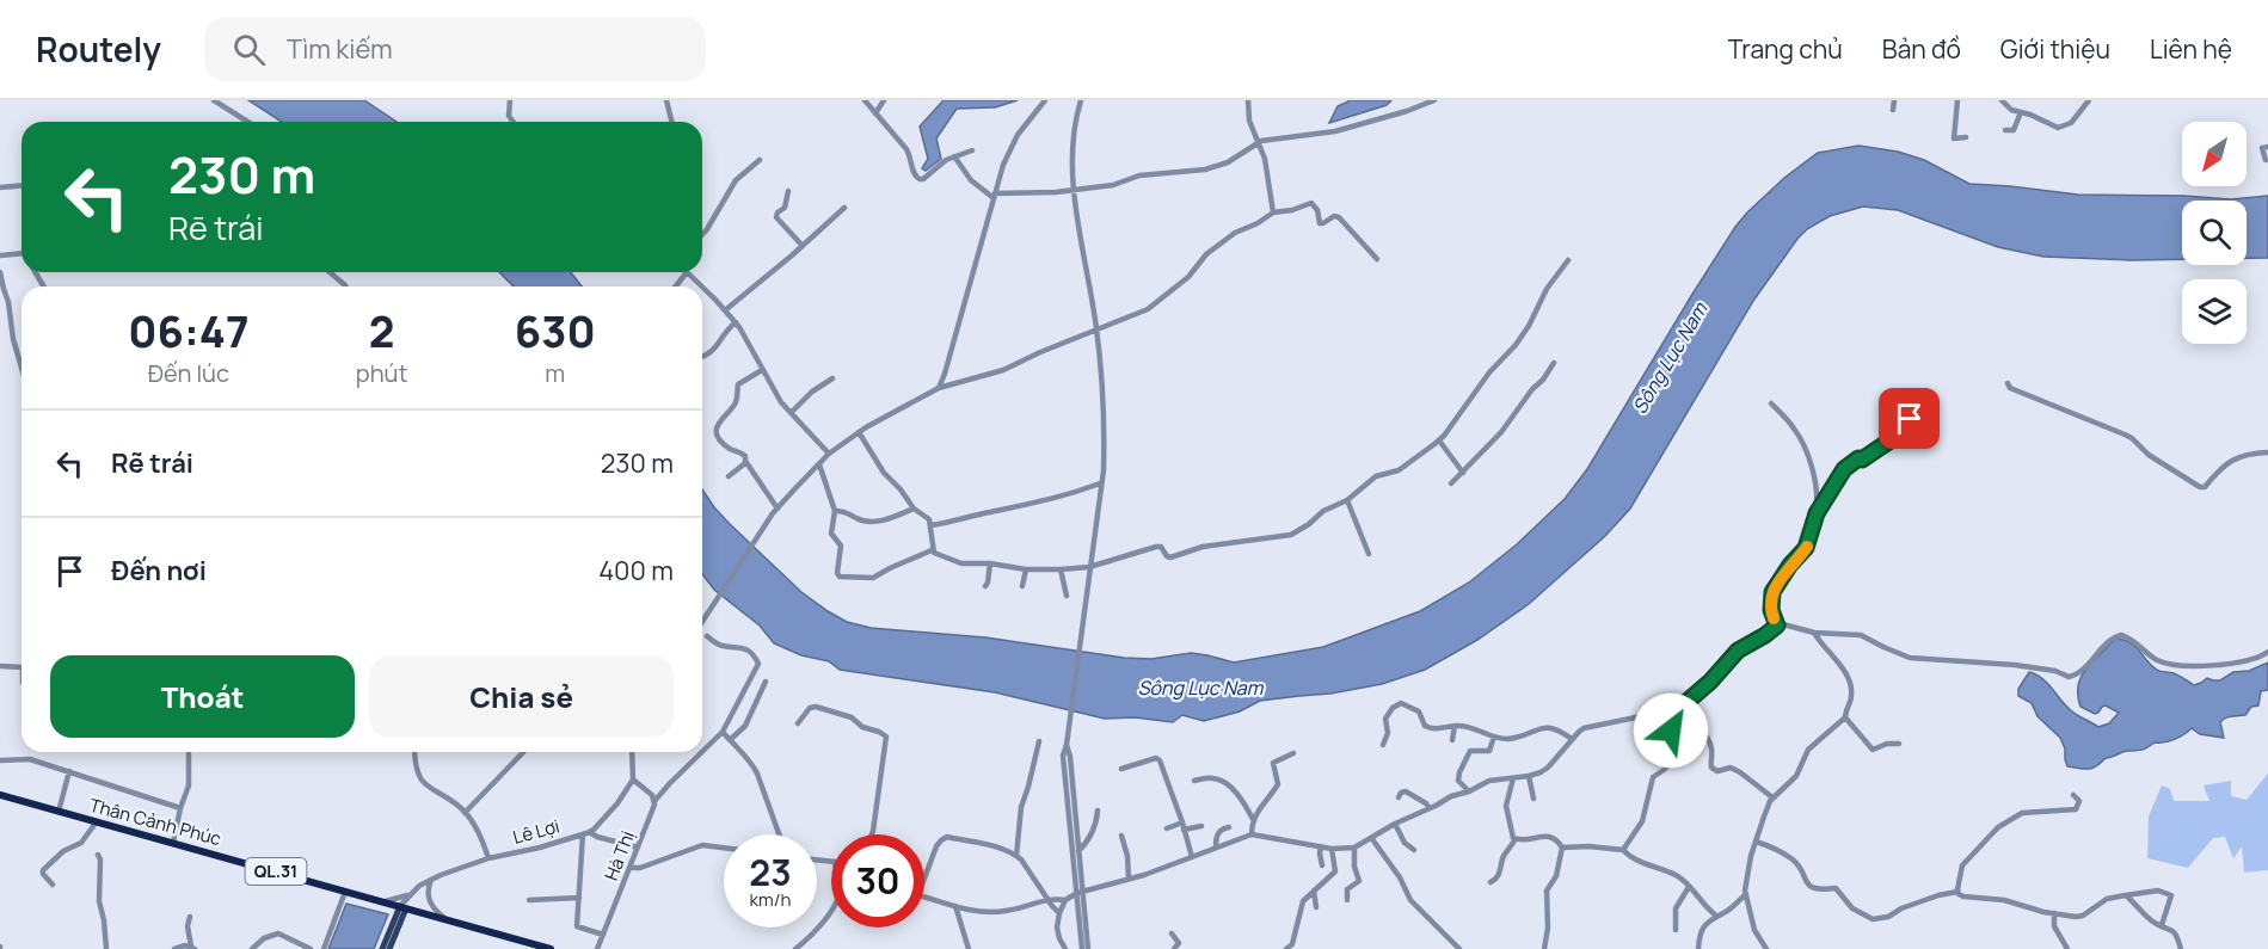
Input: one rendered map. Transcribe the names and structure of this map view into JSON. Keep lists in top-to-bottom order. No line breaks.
{"streets":{"highway":["Thân Cảnh Phúc","QL.31"],"street":["Lê Lợi","Hà Thị"]},"crossings":[["Thân Cảnh Phúc","Lê Lợi"]],"water":["Sông Lục Nam"],"north":"bottom left","page":{"header":"Routely","search":"Tìm kiếm","nav":["Trang chủ","Bản đồ","Giới thiệu","Liên hệ"],"turn":["230 m","Rẽ trái"],"eta":["06:47","Đến lúc","2","phút","630","m"],"list":[{"name":"Rẽ trái","value":"230 m"},{"name":"Đến nơi","value":"400 m"}],"buttons":["Thoát","Chia sẻ"],"speed":"23 km/h","limit":"30"}}
